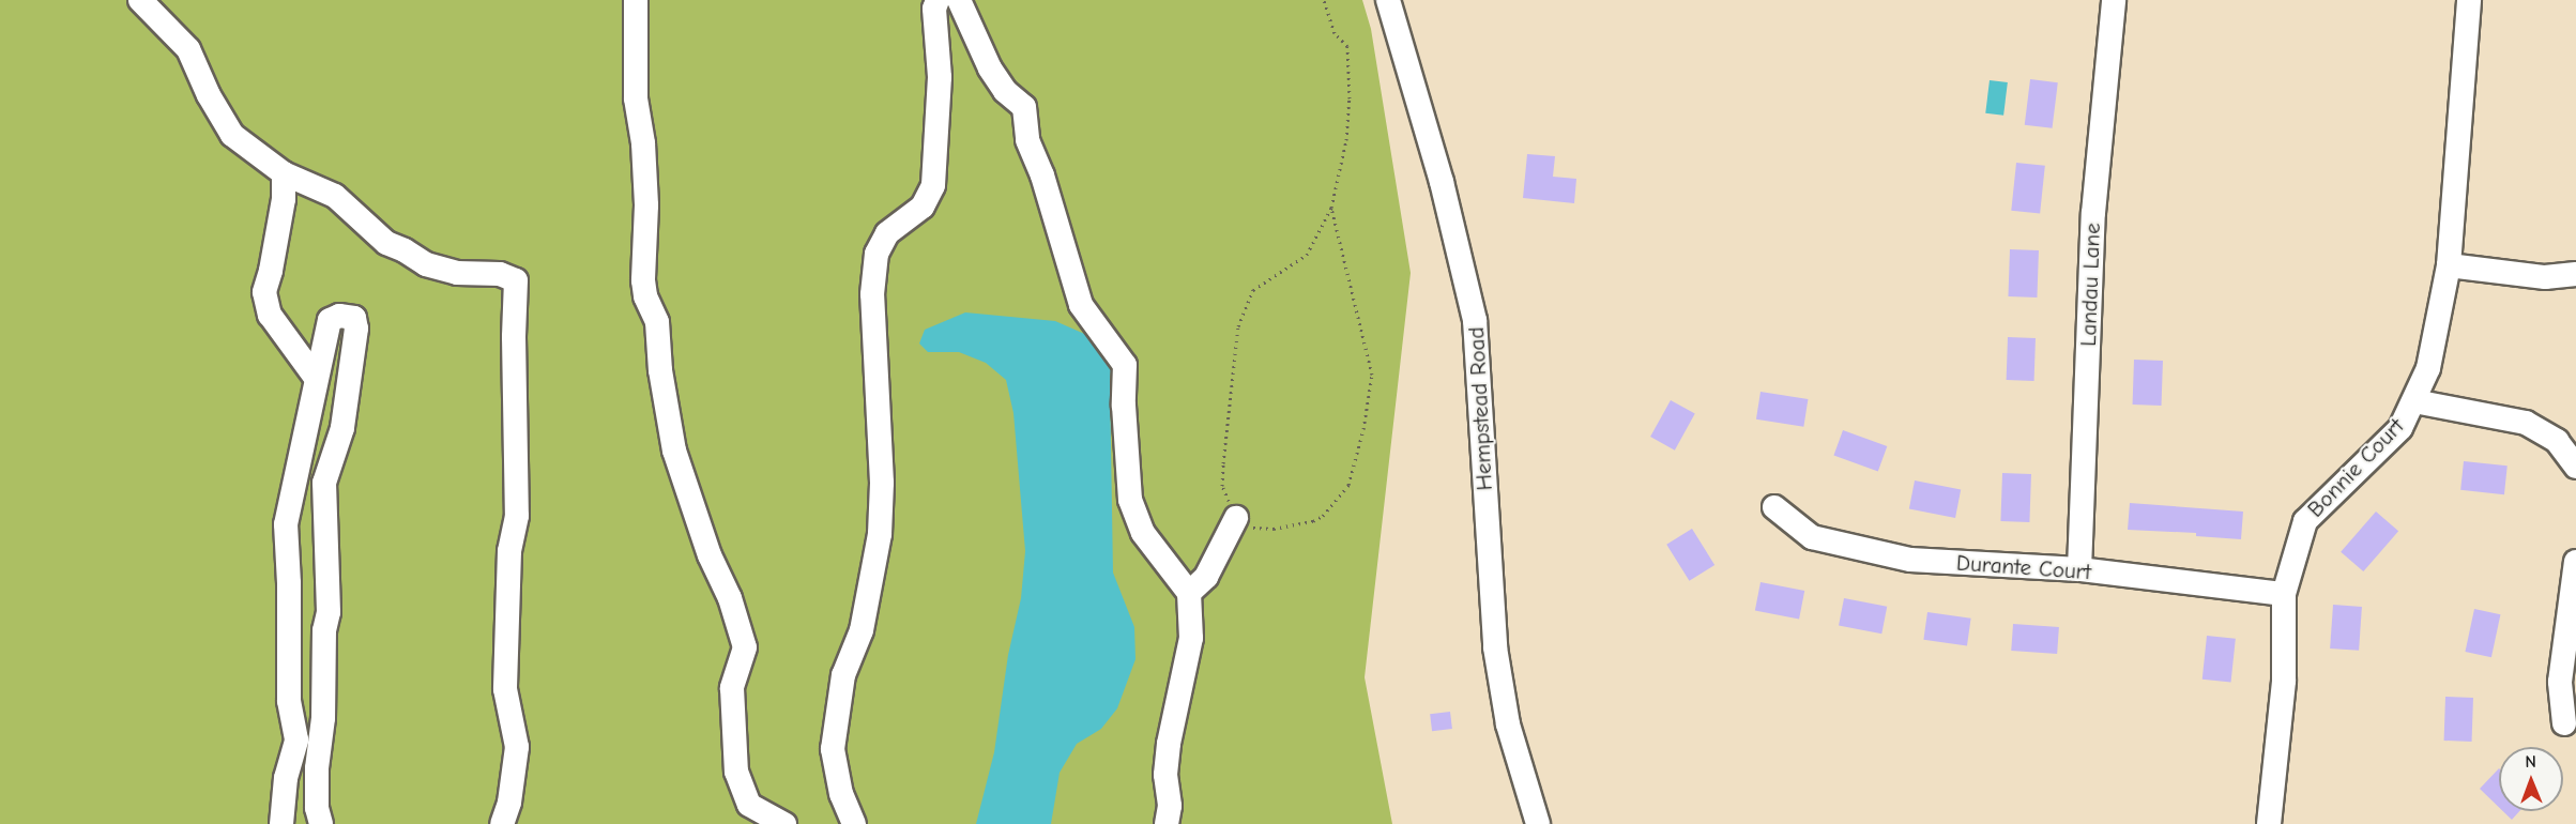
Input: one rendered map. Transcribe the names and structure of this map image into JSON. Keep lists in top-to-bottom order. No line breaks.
{"streets":{"street":["Landau Lane","Hempstead Road","Bonnie Court","Durante Court"]},"crossings":[["Landau Lane","Durante Court"],["Bonnie Court","Durante Court"]],"north":"top"}
